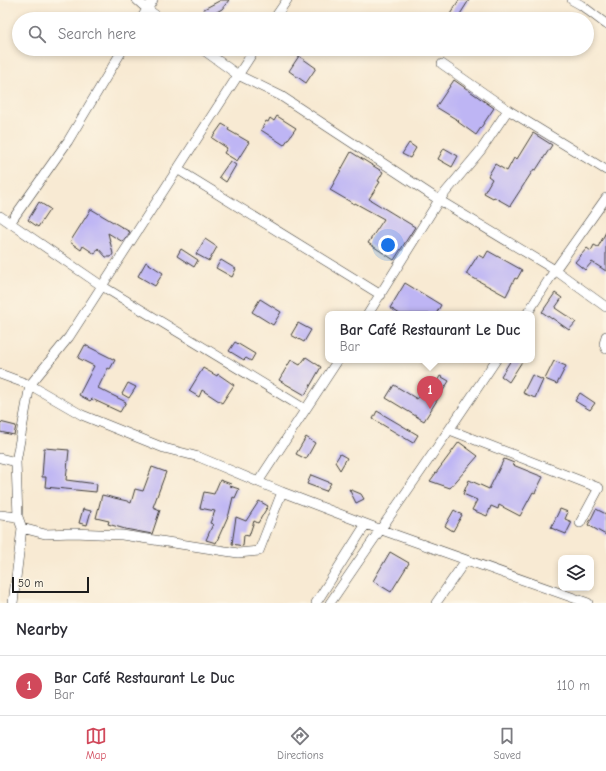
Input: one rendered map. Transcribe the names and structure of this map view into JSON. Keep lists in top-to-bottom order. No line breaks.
{"scale_bar":"50 m","page":{"search":"Search here","popup":["Bar Café Restaurant Le Duc","Bar"],"pins":"1","scale":"50 m","heading":"Nearby","list":[{"mark":"1","name":"Bar Café Restaurant Le Duc","note":"Bar","value":"110 m"}],"nav":["Map","Directions","Saved"]}}
